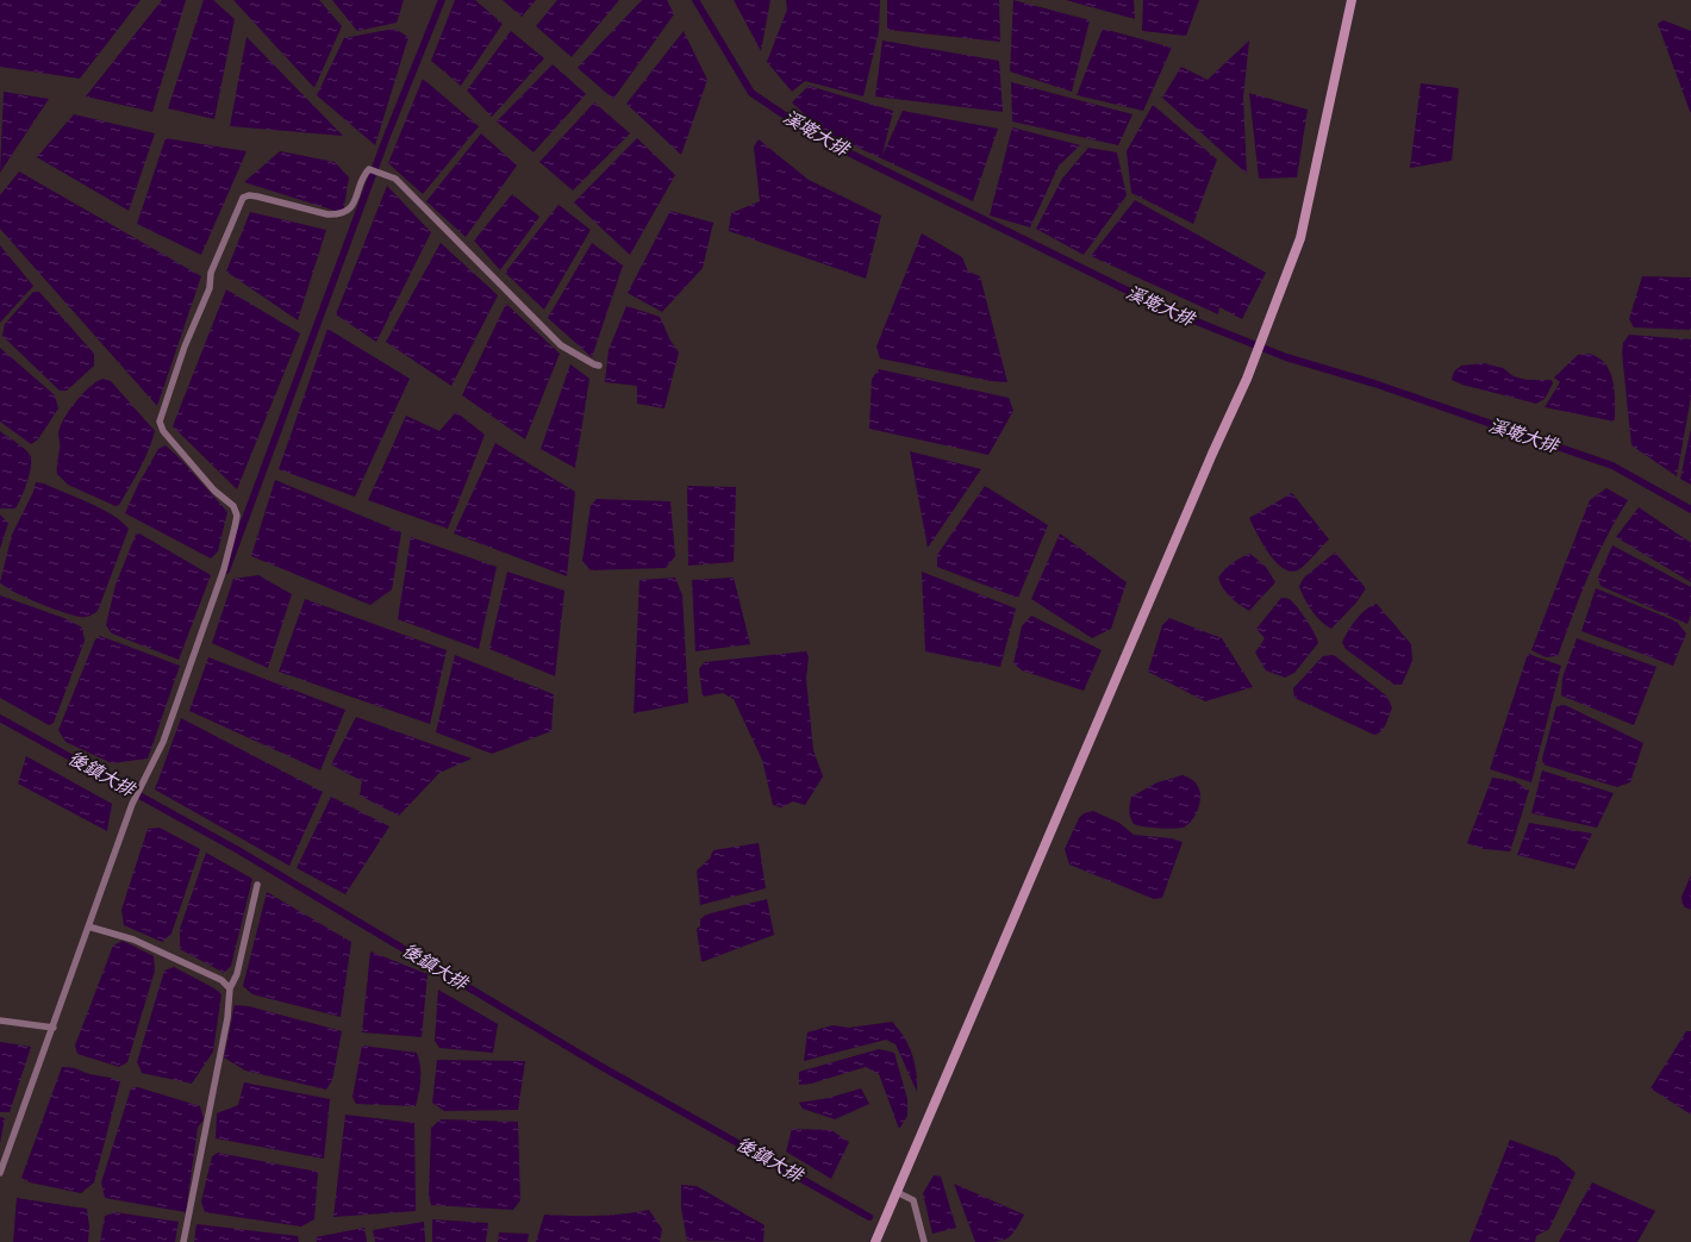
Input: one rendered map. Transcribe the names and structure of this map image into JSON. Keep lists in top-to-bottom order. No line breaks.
{"water":["溪墘大排","後鎮大排"]}
